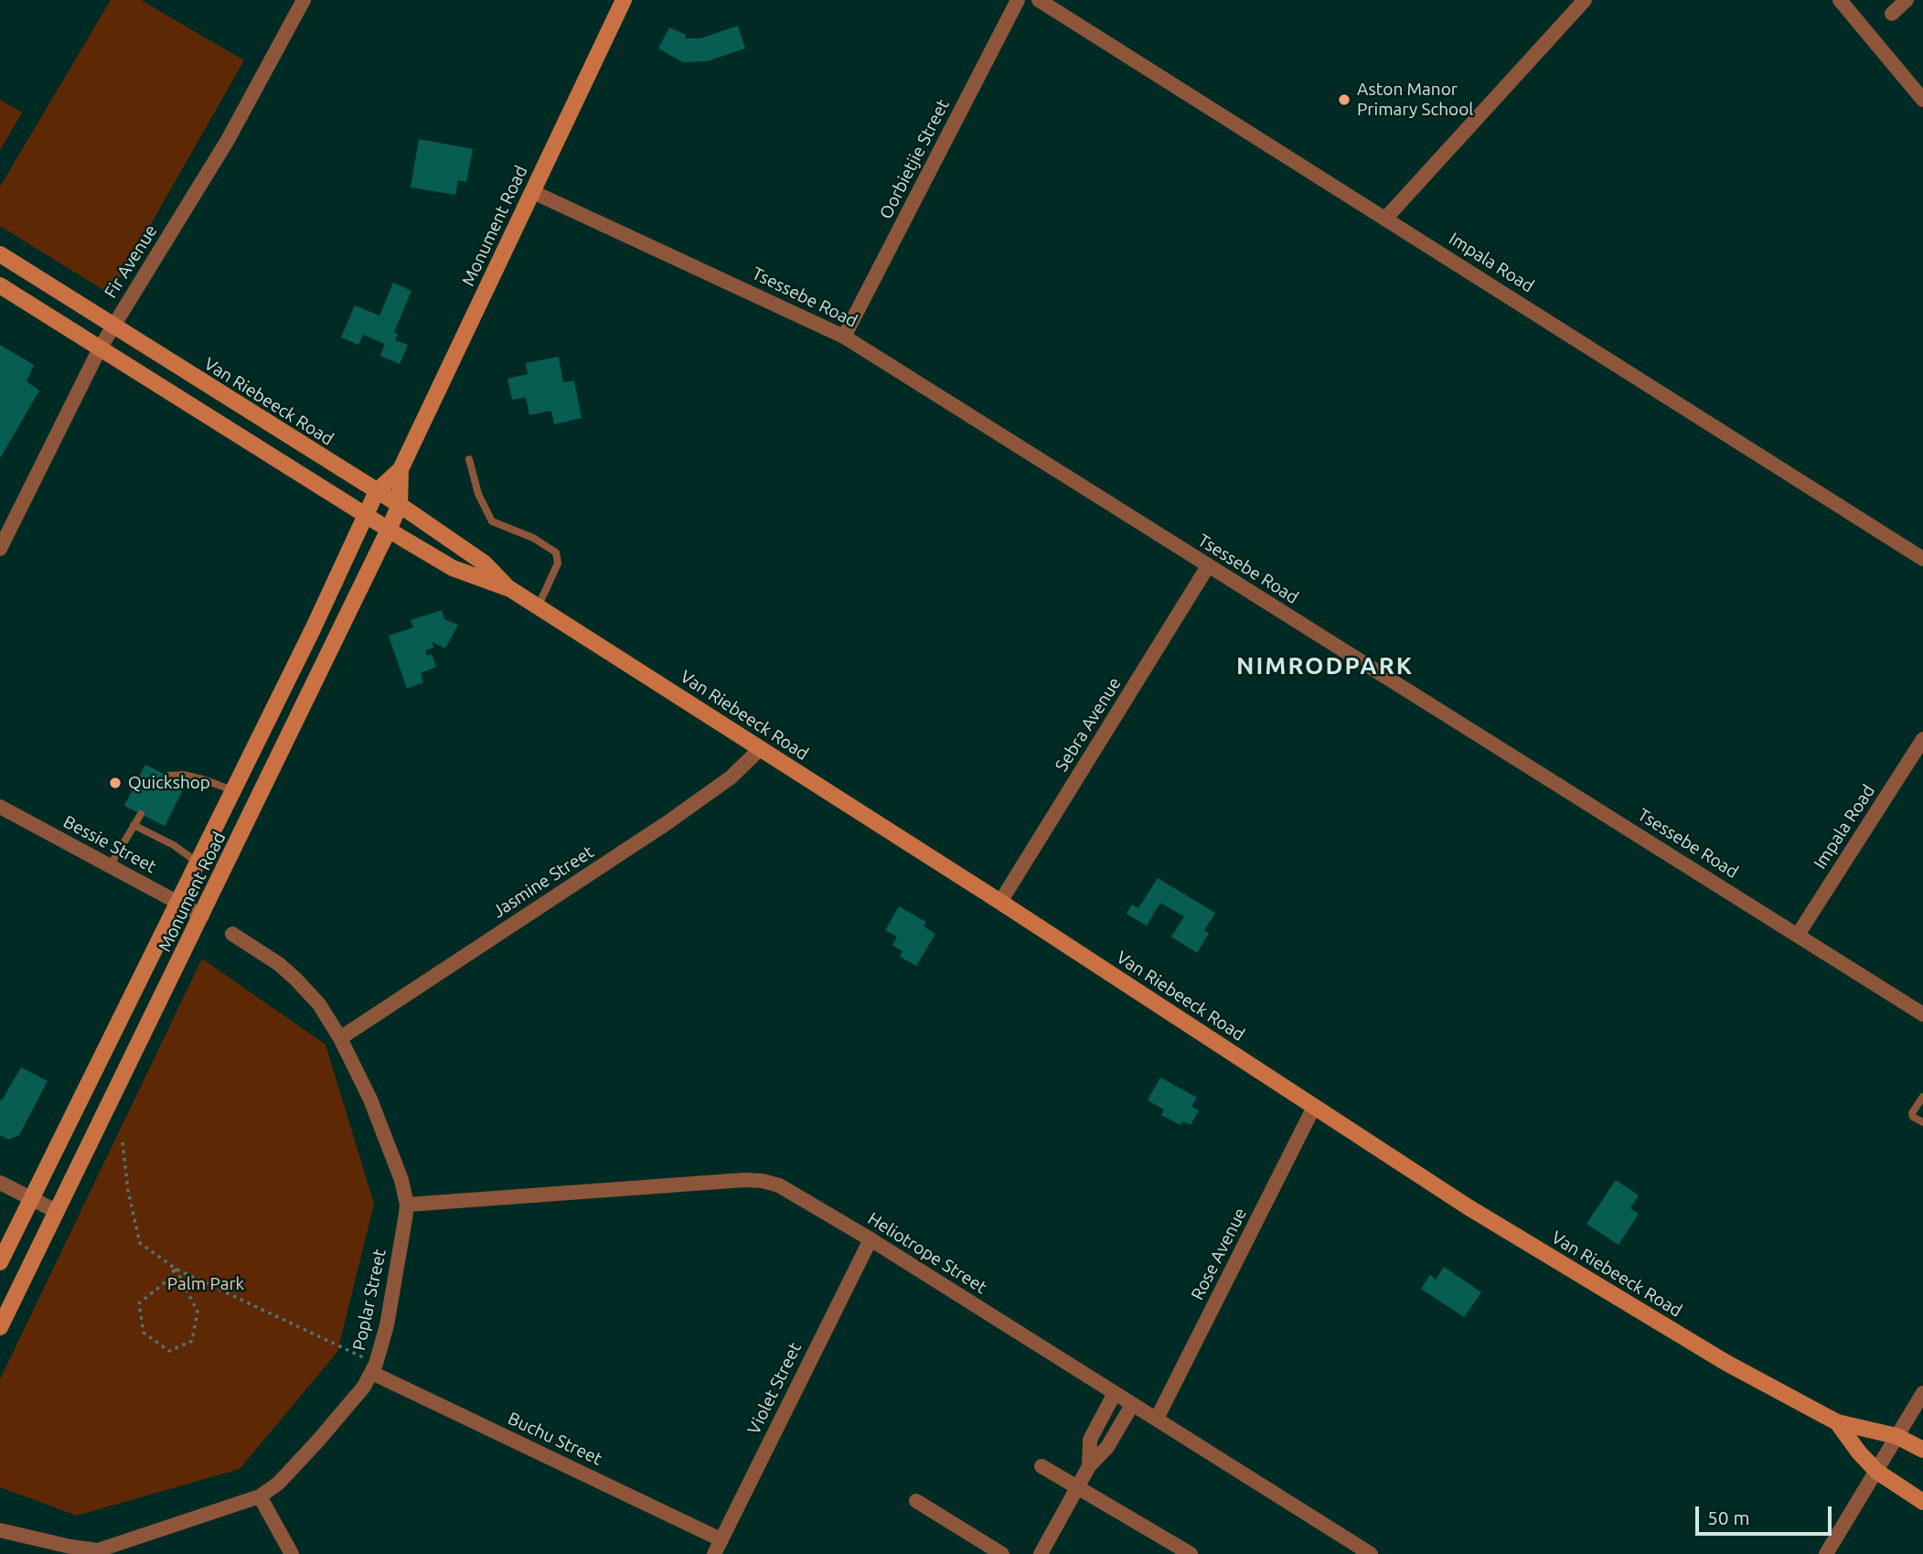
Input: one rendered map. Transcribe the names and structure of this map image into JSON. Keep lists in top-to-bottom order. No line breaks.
{"streets":{"street":["Oorbietjie Street","Monument Road","Fir Avenue","Impala Road","Tsessebe Road","Van Riebeeck Road","Sebra Avenue","Bessie Street","Jasmine Street","Heliotrope Street","Rose Avenue","Poplar Street","Violet Street","Buchu Street"]},"crossings":[["Oorbietjie Street","Tsessebe Road"],["Monument Road","Tsessebe Road"],["Monument Road","Van Riebeeck Road"],["Monument Road","Bessie Street"],["Fir Avenue","Van Riebeeck Road"],["Impala Road","Tsessebe Road"],["Tsessebe Road","Sebra Avenue"],["Van Riebeeck Road","Sebra Avenue"],["Van Riebeeck Road","Jasmine Street"],["Van Riebeeck Road","Rose Avenue"],["Jasmine Street","Poplar Street"],["Heliotrope Street","Rose Avenue"],["Heliotrope Street","Poplar Street"],["Heliotrope Street","Violet Street"],["Poplar Street","Buchu Street"],["Violet Street","Buchu Street"]],"districts":["NIMRODPARK"],"parks":["Palm Park"],"places":["Aston Manor Primary School","Quickshop"],"scale_bar":"50 m"}
